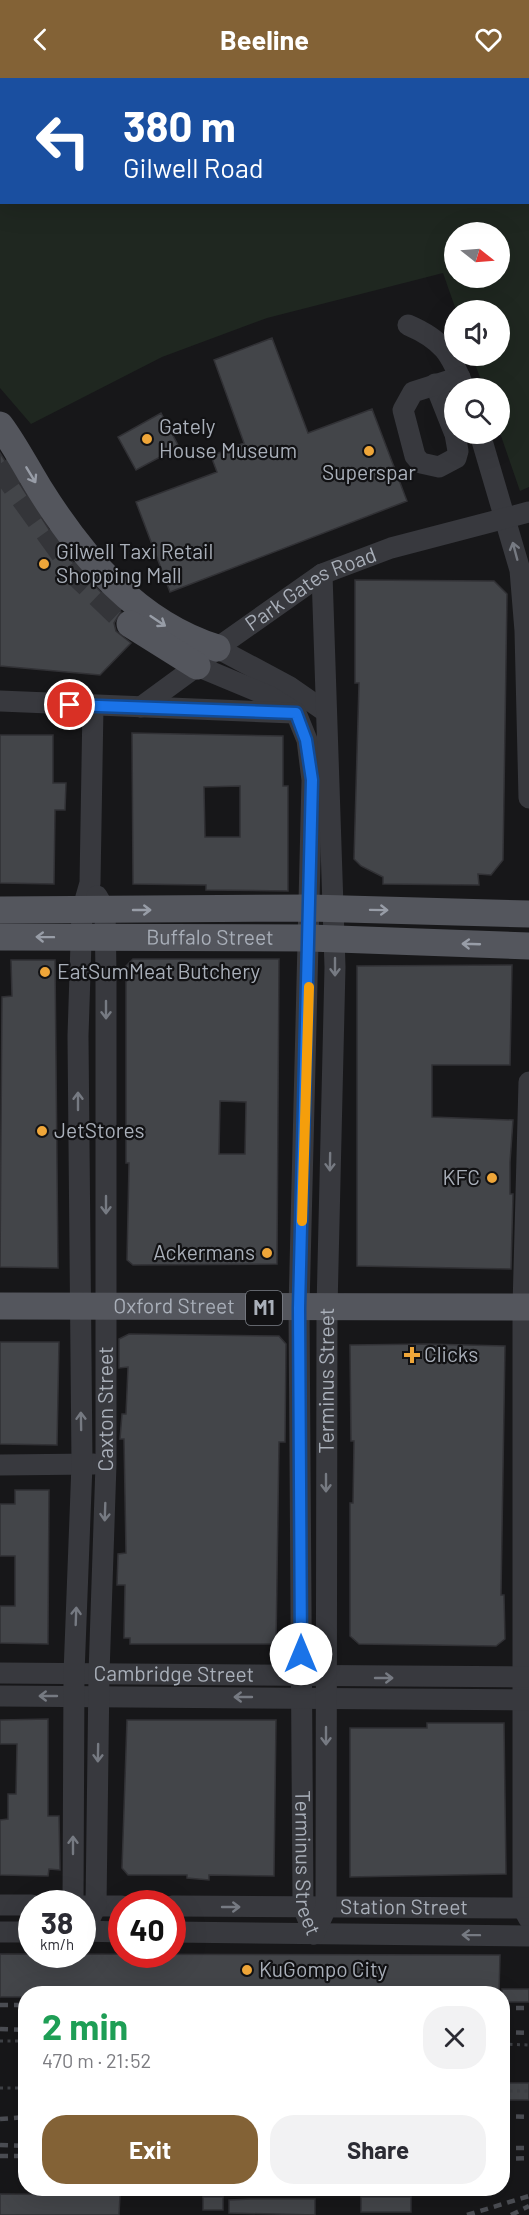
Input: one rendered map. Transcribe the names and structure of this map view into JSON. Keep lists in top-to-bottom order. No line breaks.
{"streets":{"main road":["Buffalo Street","Oxford Street","M1"],"street":["Park Gates Road","Terminus Street","Caxton Street","Cambridge Street","Station Street"]},"crossings":[["Park Gates Road","Terminus Street"],["Buffalo Street","Terminus Street"],["Buffalo Street","Caxton Street"],["Oxford Street","Terminus Street"],["Oxford Street","Caxton Street"],["Terminus Street","Cambridge Street"],["Terminus Street","Station Street"],["Caxton Street","Cambridge Street"]],"places":{"other":["Gately House Museum","Superspar","Gilwell Taxi Retail Shopping Mall","EatSumMeat Butchery","JetStores","KFC","Ackermans","KuGompo City"],"health":["Clicks"]},"north":"right","page":{"header":"Beeline","turn":["380 m","Gilwell Road"],"speed":"38 km/h","limit":"40","heading":["2 min","470 m · 21:52"],"buttons":["Exit","Share"]}}
